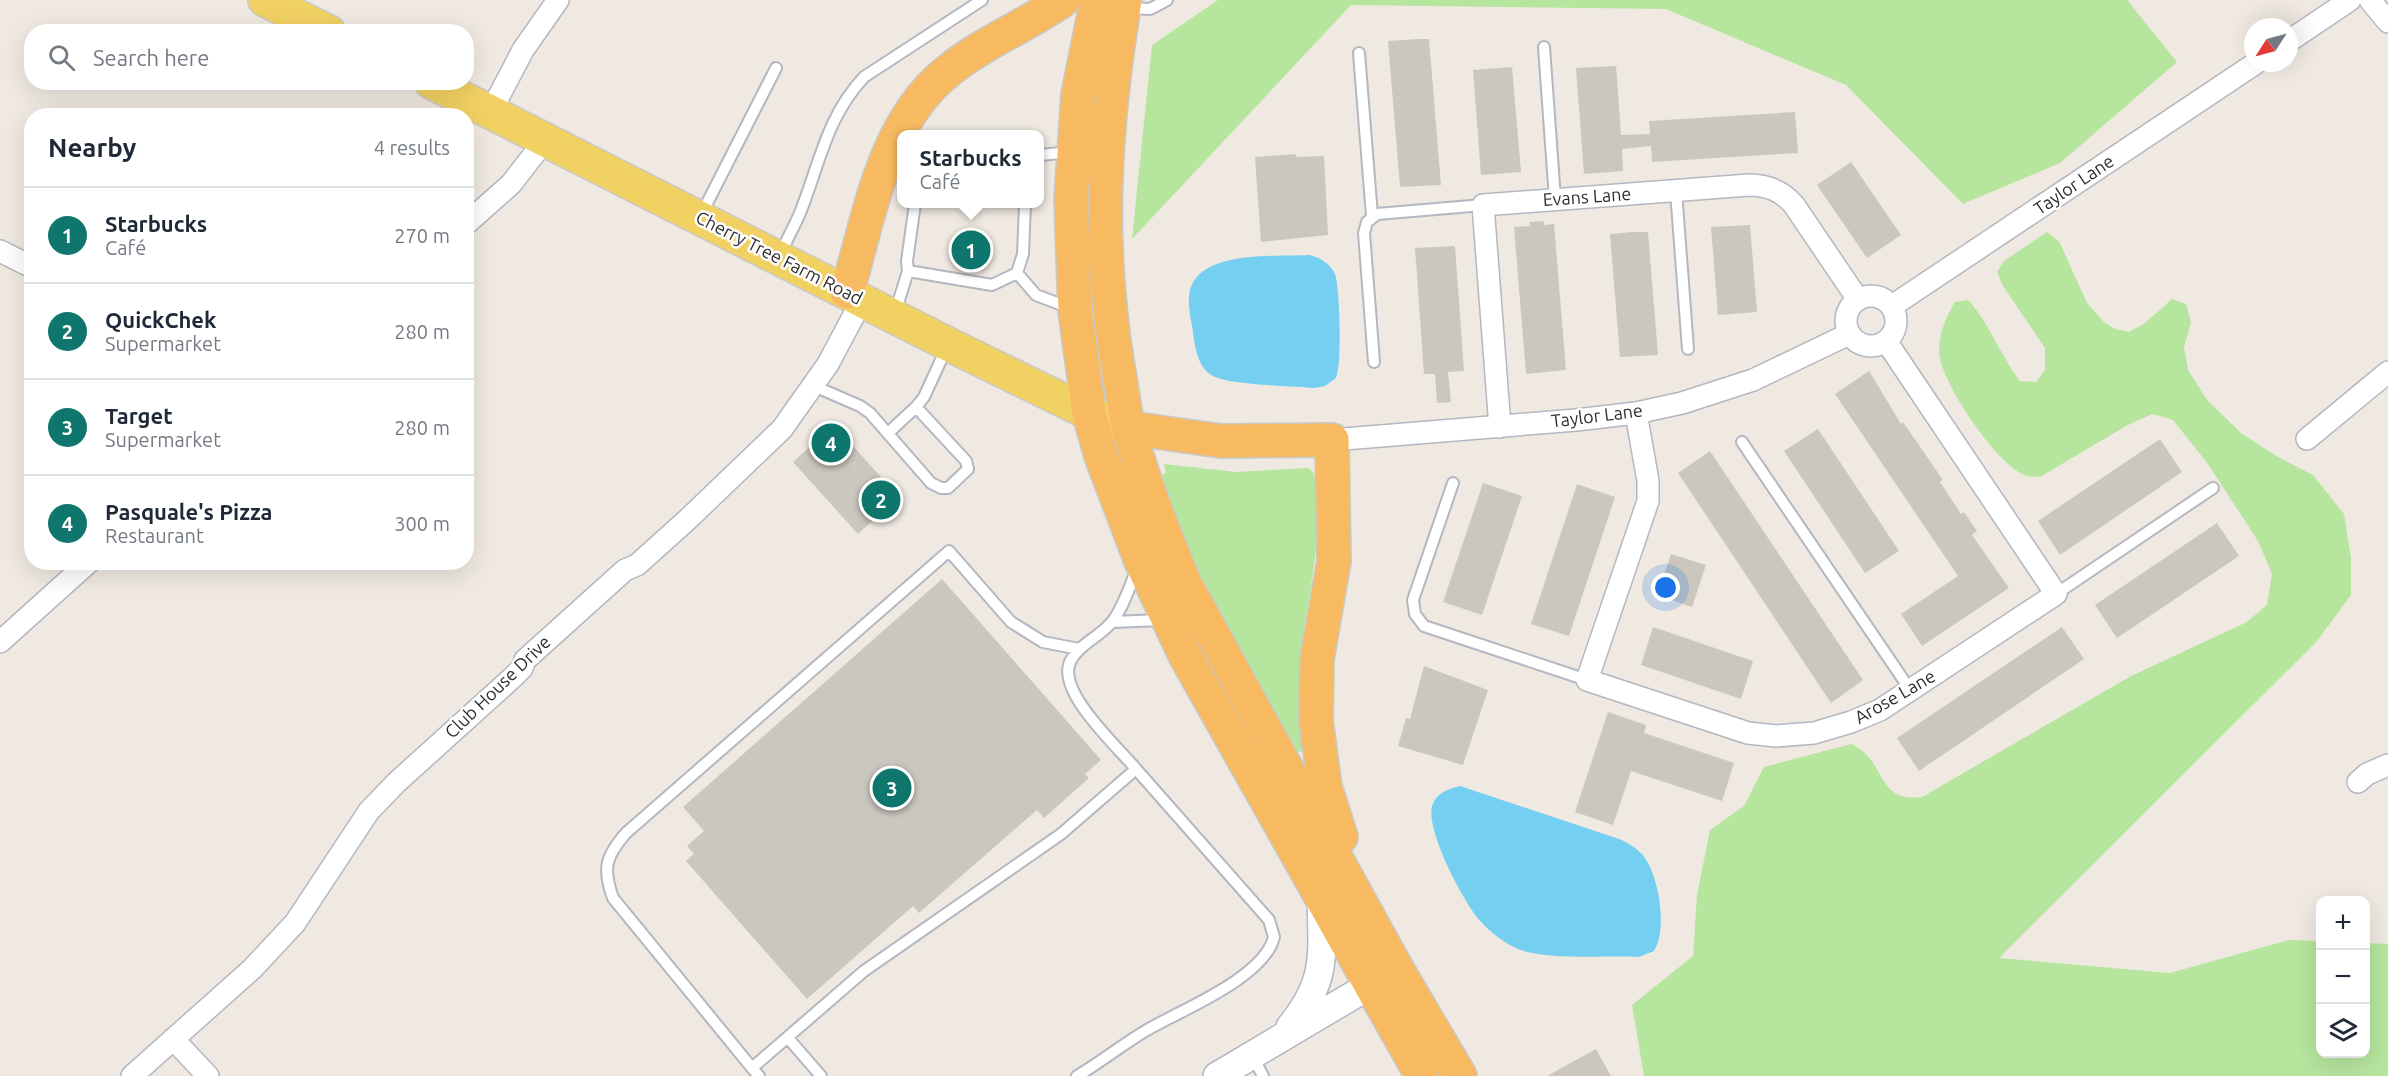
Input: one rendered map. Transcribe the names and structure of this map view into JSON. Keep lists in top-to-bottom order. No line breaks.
{"streets":{"main road":["Cherry Tree Farm Road"],"street":["Taylor Lane","Evans Lane","Club House Drive","Arose Lane"]},"crossings":[["Taylor Lane","Evans Lane"],["Cherry Tree Farm Road","Club House Drive"]],"north":"bottom left","page":{"search":"Search here","heading":["Nearby","4 results"],"popup":["Starbucks","Café"],"list":[{"mark":"1","name":"Starbucks","note":"Café","value":"270 m"},{"mark":"2","name":"QuickChek","note":"Supermarket","value":"280 m"},{"mark":"3","name":"Target","note":"Supermarket","value":"280 m"},{"mark":"4","name":"Pasquale's Pizza","note":"Restaurant","value":"300 m"}],"pins":["1","4","2","3"],"map_buttons":["+","−"]}}
